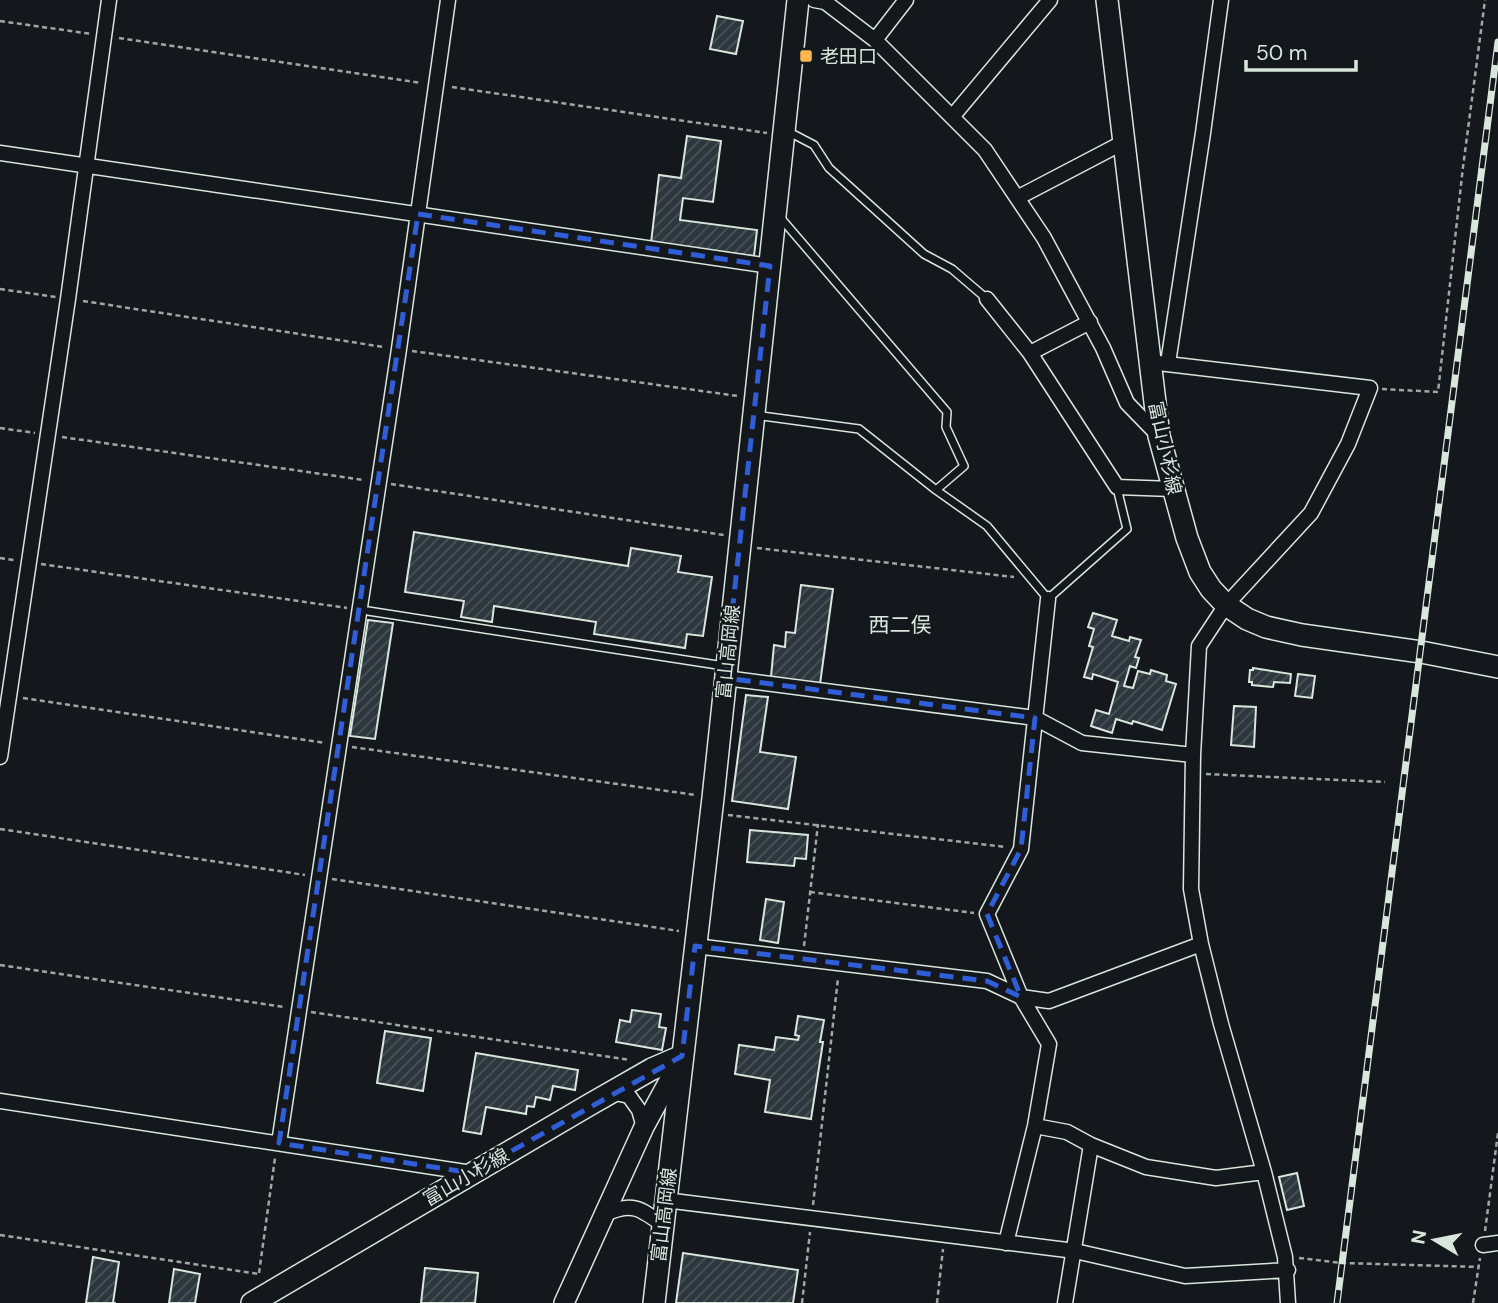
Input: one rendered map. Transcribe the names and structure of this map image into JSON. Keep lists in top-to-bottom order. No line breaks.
{"streets":{"main road":["富山小杉線","富山高岡線"]},"crossings":[["富山小杉線","富山高岡線"]],"districts":["西二俣"],"places":{"transit":["老田口"]},"scale_bar":"50 m","north":"left"}
